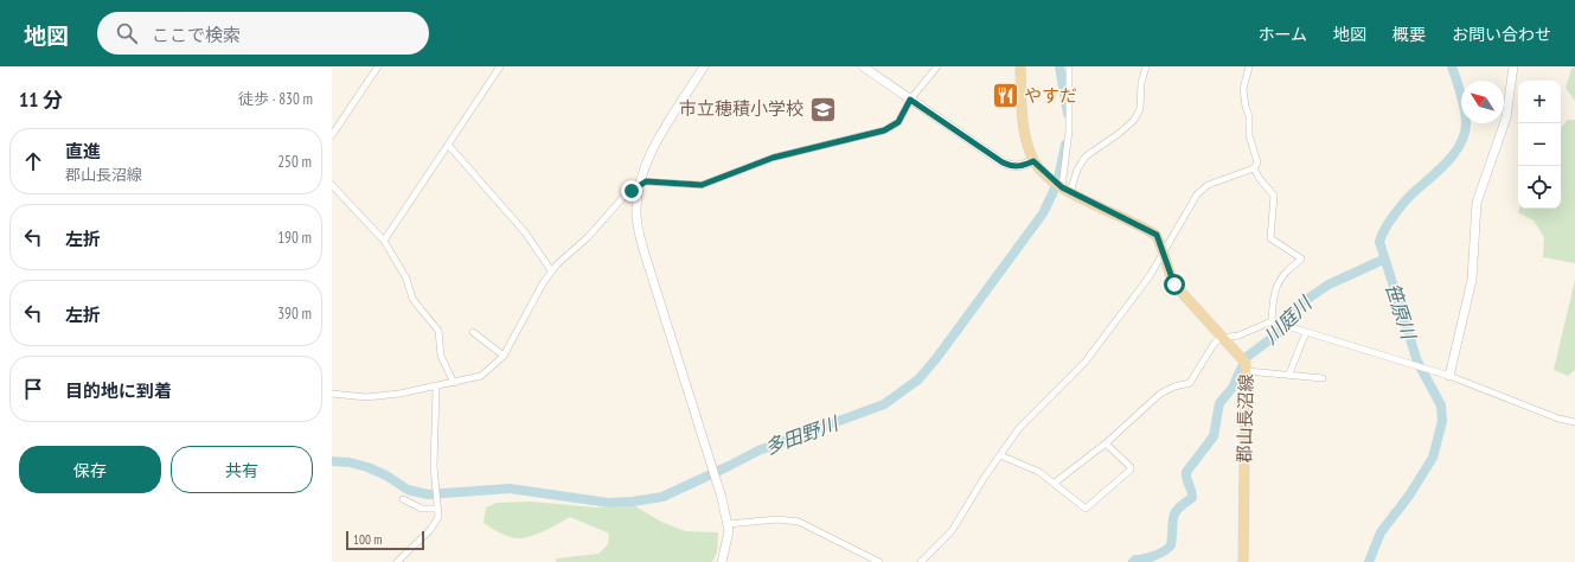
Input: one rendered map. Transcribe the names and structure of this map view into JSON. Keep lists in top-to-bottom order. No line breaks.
{"streets":{"main road":["郡山長沼線"]},"water":["笹原川","川庭川","多田野川"],"places":{"restaurant":["やすだ"],"school or university":["市立穂積小学校"]},"scale_bar":"100 m","north":"top left","page":{"header":"地図","search":"ここで検索","nav":["ホーム","地図","概要","お問い合わせ"],"heading":["11 分","徒歩 · 830 m"],"map_buttons":["+","−"],"list":[["直進","郡山長沼線","250 m"],["左折","190 m"],["左折","390 m"],"目的地に到着"],"buttons":["保存","共有"],"scale":"100 m"}}
